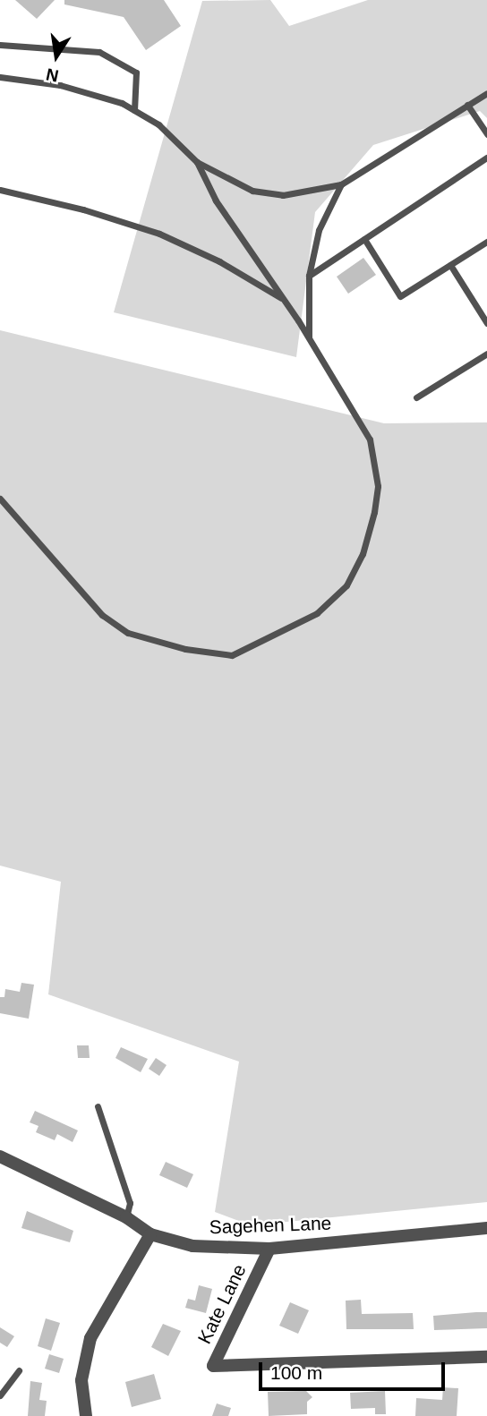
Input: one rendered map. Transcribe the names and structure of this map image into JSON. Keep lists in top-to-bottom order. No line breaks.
{"streets":{"street":["Sagehen Lane","Kate Lane"]},"crossings":[["Sagehen Lane","Kate Lane"]],"scale_bar":"100 m","north":"bottom"}
